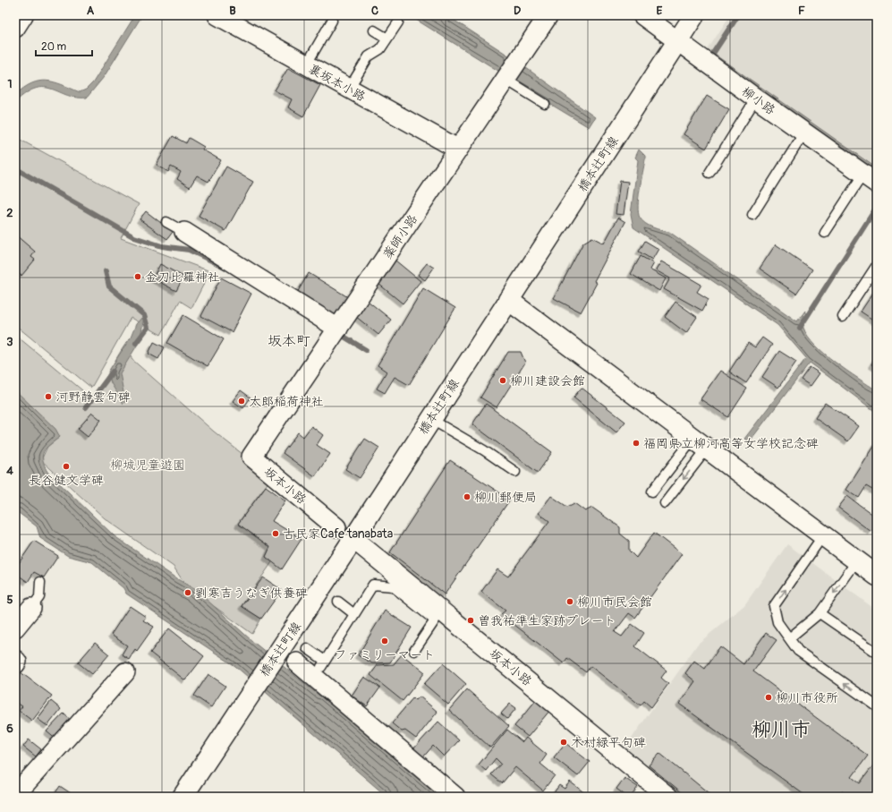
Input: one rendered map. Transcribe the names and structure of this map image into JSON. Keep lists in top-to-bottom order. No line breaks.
{"streets":{"main road":["橋本辻町線"],"street":["裏坂本小路","柳小路","薬師小路","坂本小路"]},"crossings":[["裏坂本小路","薬師小路"],["柳小路","橋本辻町線"],["橋本辻町線","坂本小路"],["薬師小路","坂本小路"]],"districts":["坂本町","柳川市"],"parks":["柳城児童遊園"],"places":["金刀比羅神社","柳川建設会館","河野静雲句碑","太郎稲荷神社","福岡県立柳河高等女学校記念碑","長谷健文学碑","柳川郵便局","古民家Cafe tanabata","劉寒吉うなぎ供養碑","柳川市民会館","曽我祐準生家跡プレート","ファミリーマート","柳川市役所","木村緑平句碑"],"scale_bar":"20 m","grid":{"columns":["A","B","C","D","E","F"],"rows":["1","2","3","4","5","6"]}}
